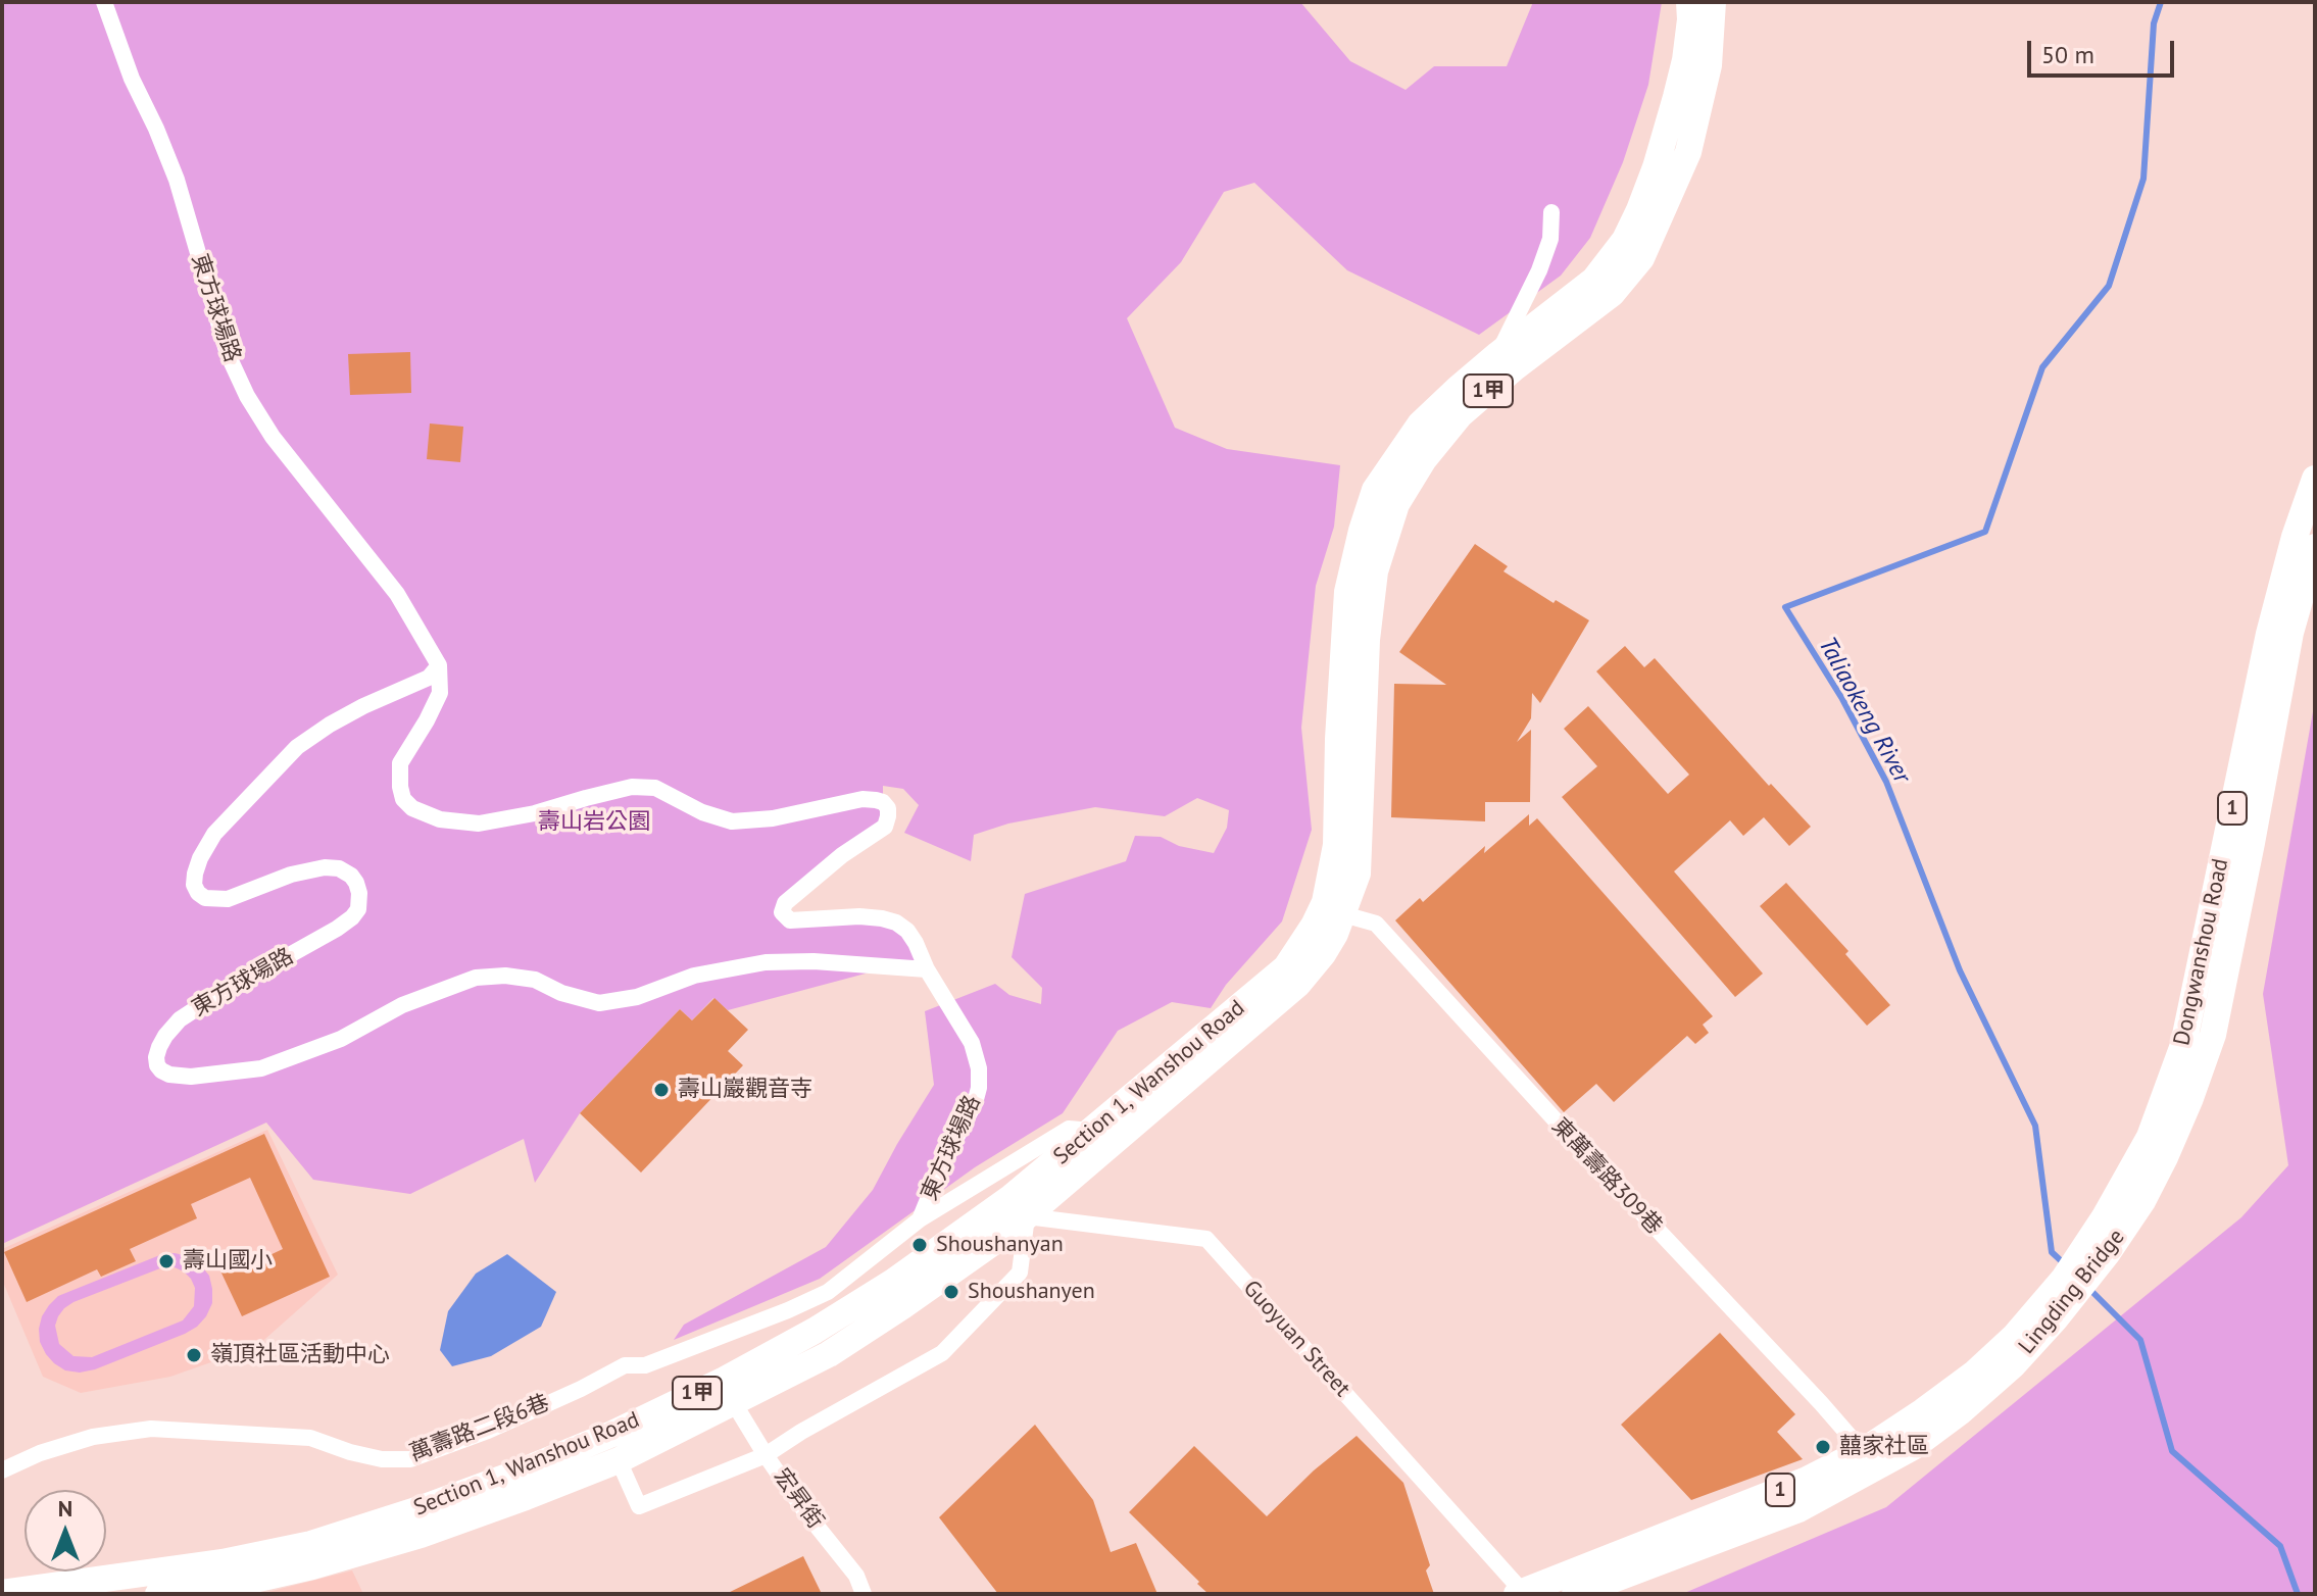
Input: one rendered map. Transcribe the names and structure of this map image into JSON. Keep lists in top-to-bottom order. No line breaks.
{"streets":{"main road":["1甲","1","Dongwanshou Road","Section 1, Wanshou Road","Lingding Bridge"],"street":["東方球場路","東萬壽路309巷","Guoyuan Street","萬壽路二段6巷","宏昇街"]},"crossings":[["東方球場路","Section 1, Wanshou Road"],["東方球場路","萬壽路二段6巷"],["1","東萬壽路309巷"],["1","Lingding Bridge"],["1","Guoyuan Street"],["Dongwanshou Road","Lingding Bridge"],["Section 1, Wanshou Road","東萬壽路309巷"],["Section 1, Wanshou Road","Guoyuan Street"],["Section 1, Wanshou Road","宏昇街"],["東萬壽路309巷","Lingding Bridge"]],"water":["Taliaokeng River"],"parks":["壽山岩公園"],"places":["壽山巖觀音寺","Shoushanyan","壽山國小","Shoushanyen","嶺頂社區活動中心","囍家社區"],"scale_bar":"50 m","north":"top"}
